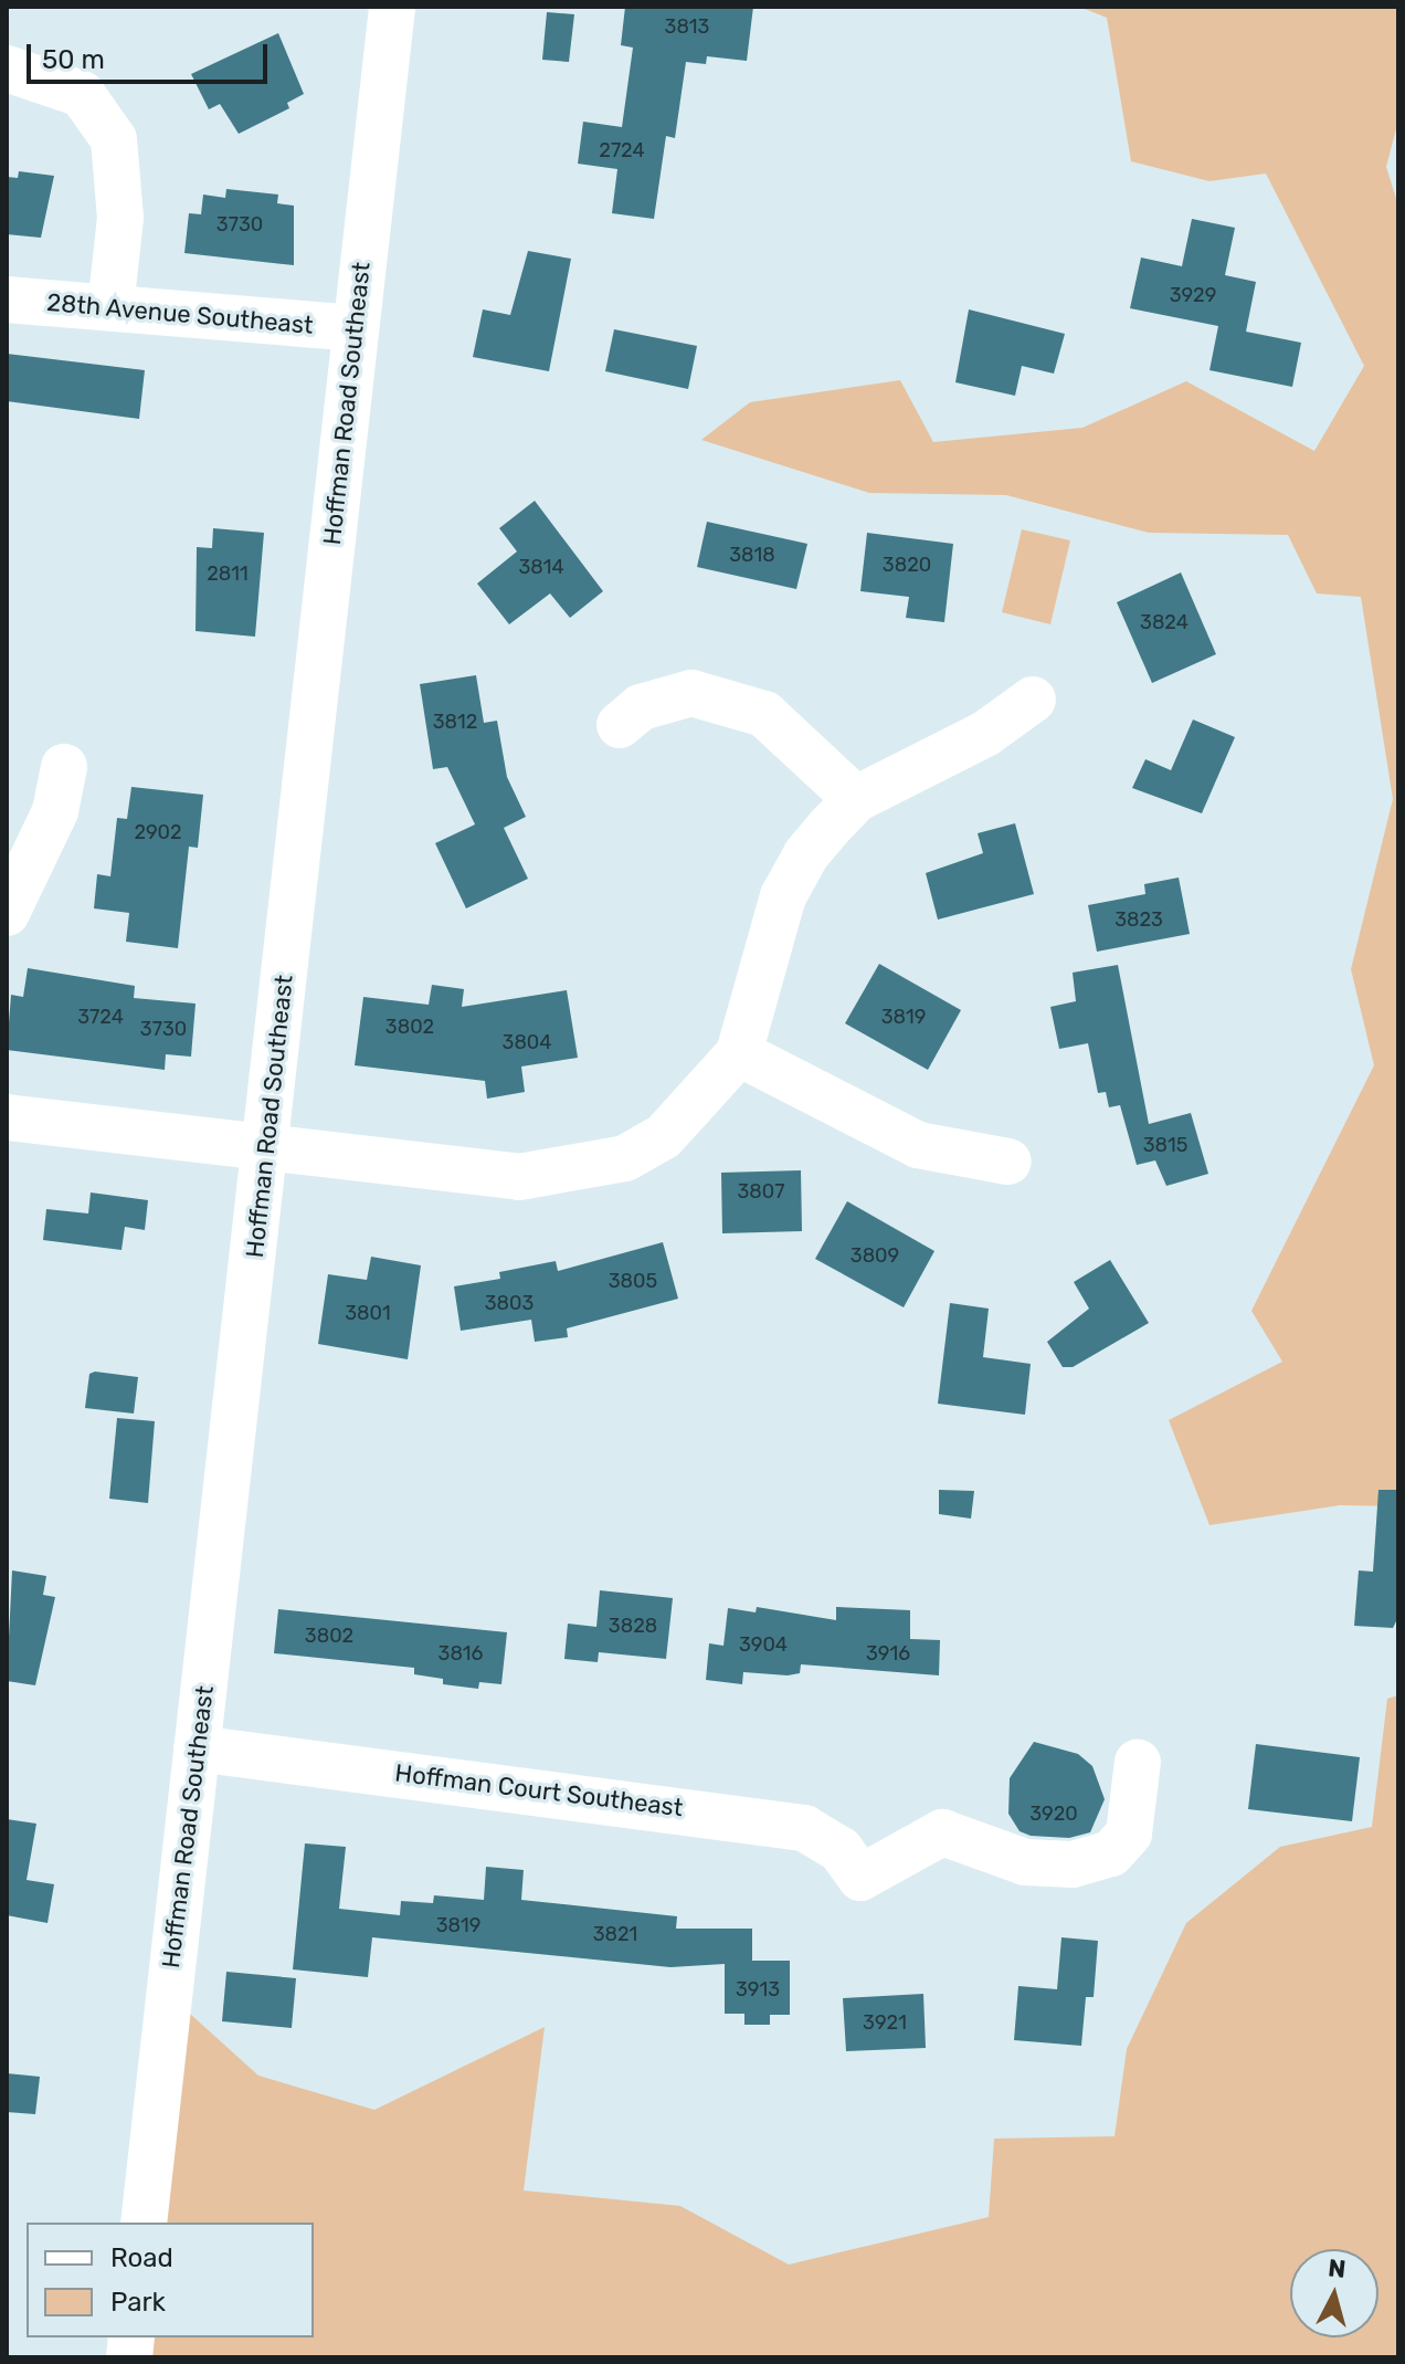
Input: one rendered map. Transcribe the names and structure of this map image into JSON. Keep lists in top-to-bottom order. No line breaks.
{"streets":{"street":["28th Avenue Southeast","Hoffman Road Southeast","Hoffman Court Southeast"]},"crossings":[["28th Avenue Southeast","Hoffman Road Southeast"],["Hoffman Road Southeast","Hoffman Court Southeast"]],"house_numbers":["3813","2724","3730","3929","3818","3820","3814","2811","3824","3812","2902","3823","3724","3819","3802","3730","3804","3815","3807","3809","3805","3803","3801","3828","3802","3904","3816","3916","3920","3819","3821","3913","3921"],"legend":["Road","Park"],"scale_bar":"50 m","north":"top"}
